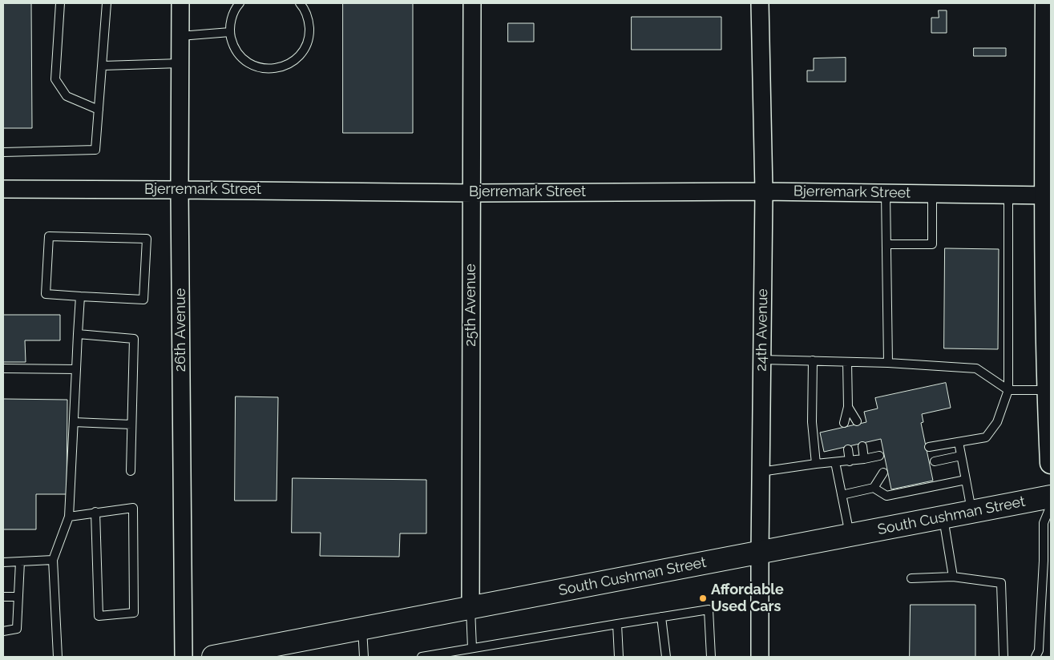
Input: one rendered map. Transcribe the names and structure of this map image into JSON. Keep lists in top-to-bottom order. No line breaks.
{"streets":{"main road":["South Cushman Street"],"street":["Bjerremark Street","25th Avenue","26th Avenue","24th Avenue"]},"crossings":[["Bjerremark Street","25th Avenue"],["Bjerremark Street","26th Avenue"],["Bjerremark Street","24th Avenue"],["25th Avenue","South Cushman Street"],["24th Avenue","South Cushman Street"]],"places":["Affordable Used Cars"]}
